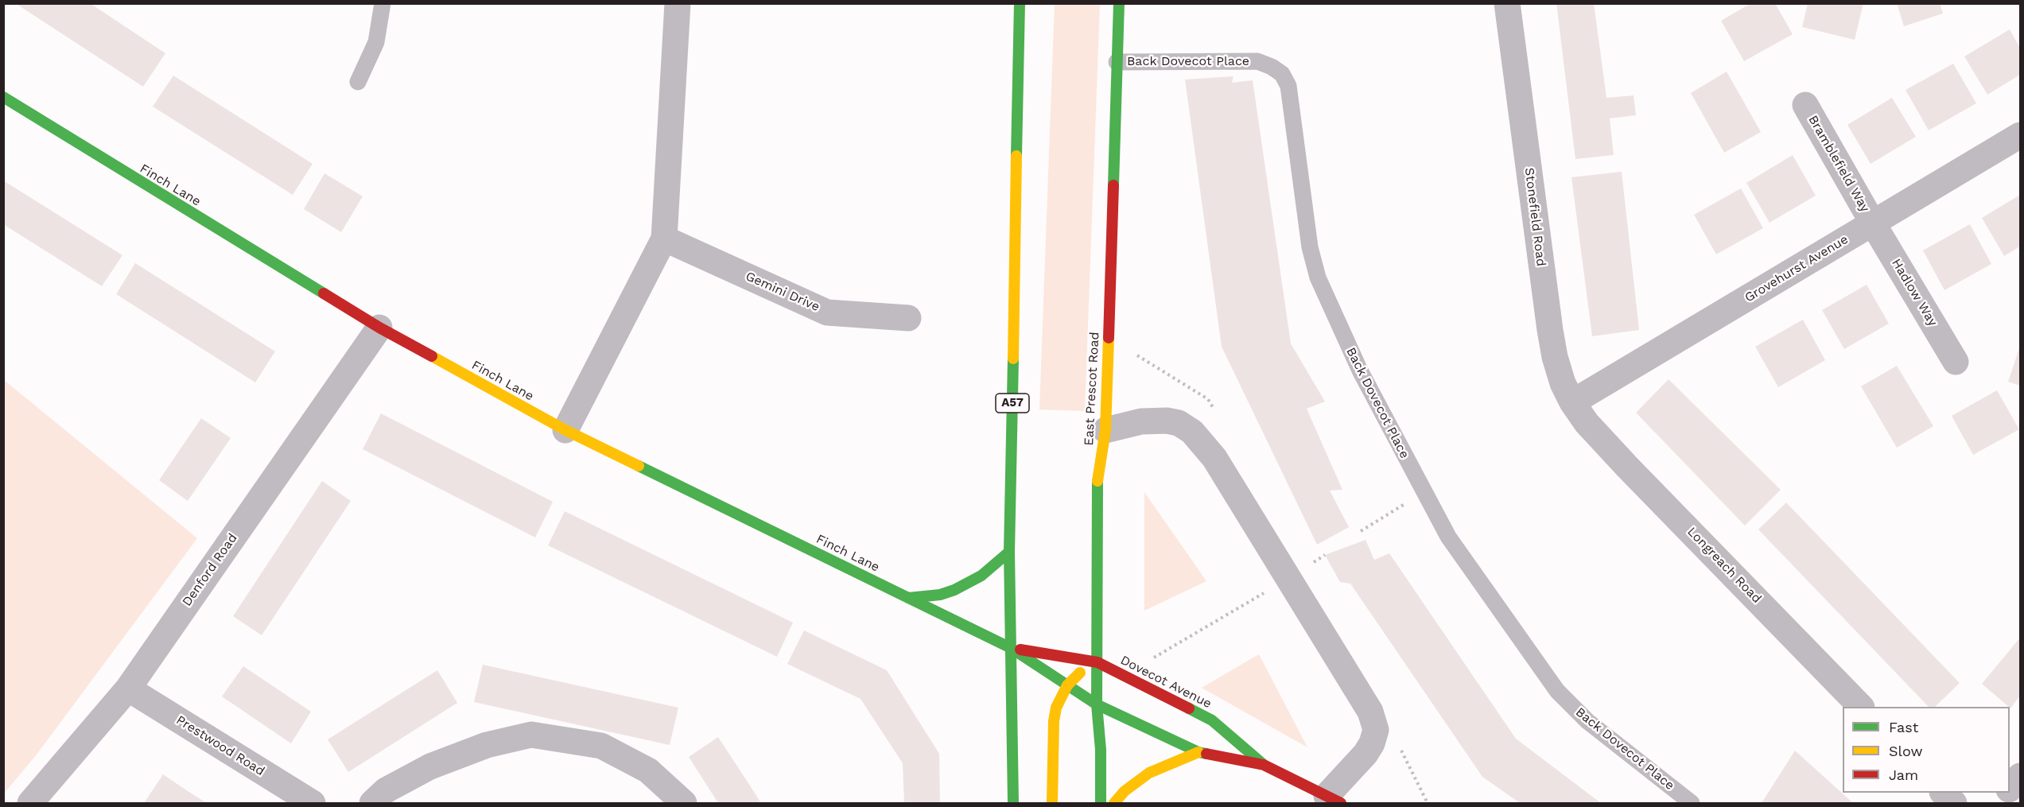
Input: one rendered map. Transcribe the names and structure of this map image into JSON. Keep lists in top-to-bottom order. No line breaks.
{"streets":{"main road":["Finch Lane","East Prescot Road","A57","Dovecot Avenue"],"street":["Bramblefield Way","Stonefield Road","Grovehurst Avenue","Gemini Drive","Hadlow Way","Longreach Road","Denford Road","Prestwood Road"],"lane":["Back Dovecot Place"]},"crossings":[["Back Dovecot Place","East Prescot Road"],["Bramblefield Way","Grovehurst Avenue"],["Bramblefield Way","Hadlow Way"],["Finch Lane","East Prescot Road"],["Finch Lane","A57"],["Finch Lane","Denford Road"],["Finch Lane","Dovecot Avenue"],["Stonefield Road","Grovehurst Avenue"],["Stonefield Road","Longreach Road"],["Grovehurst Avenue","Hadlow Way"],["Grovehurst Avenue","Longreach Road"],["East Prescot Road","Dovecot Avenue"],["Denford Road","Prestwood Road"]],"legend":["Fast","Slow","Jam"]}
